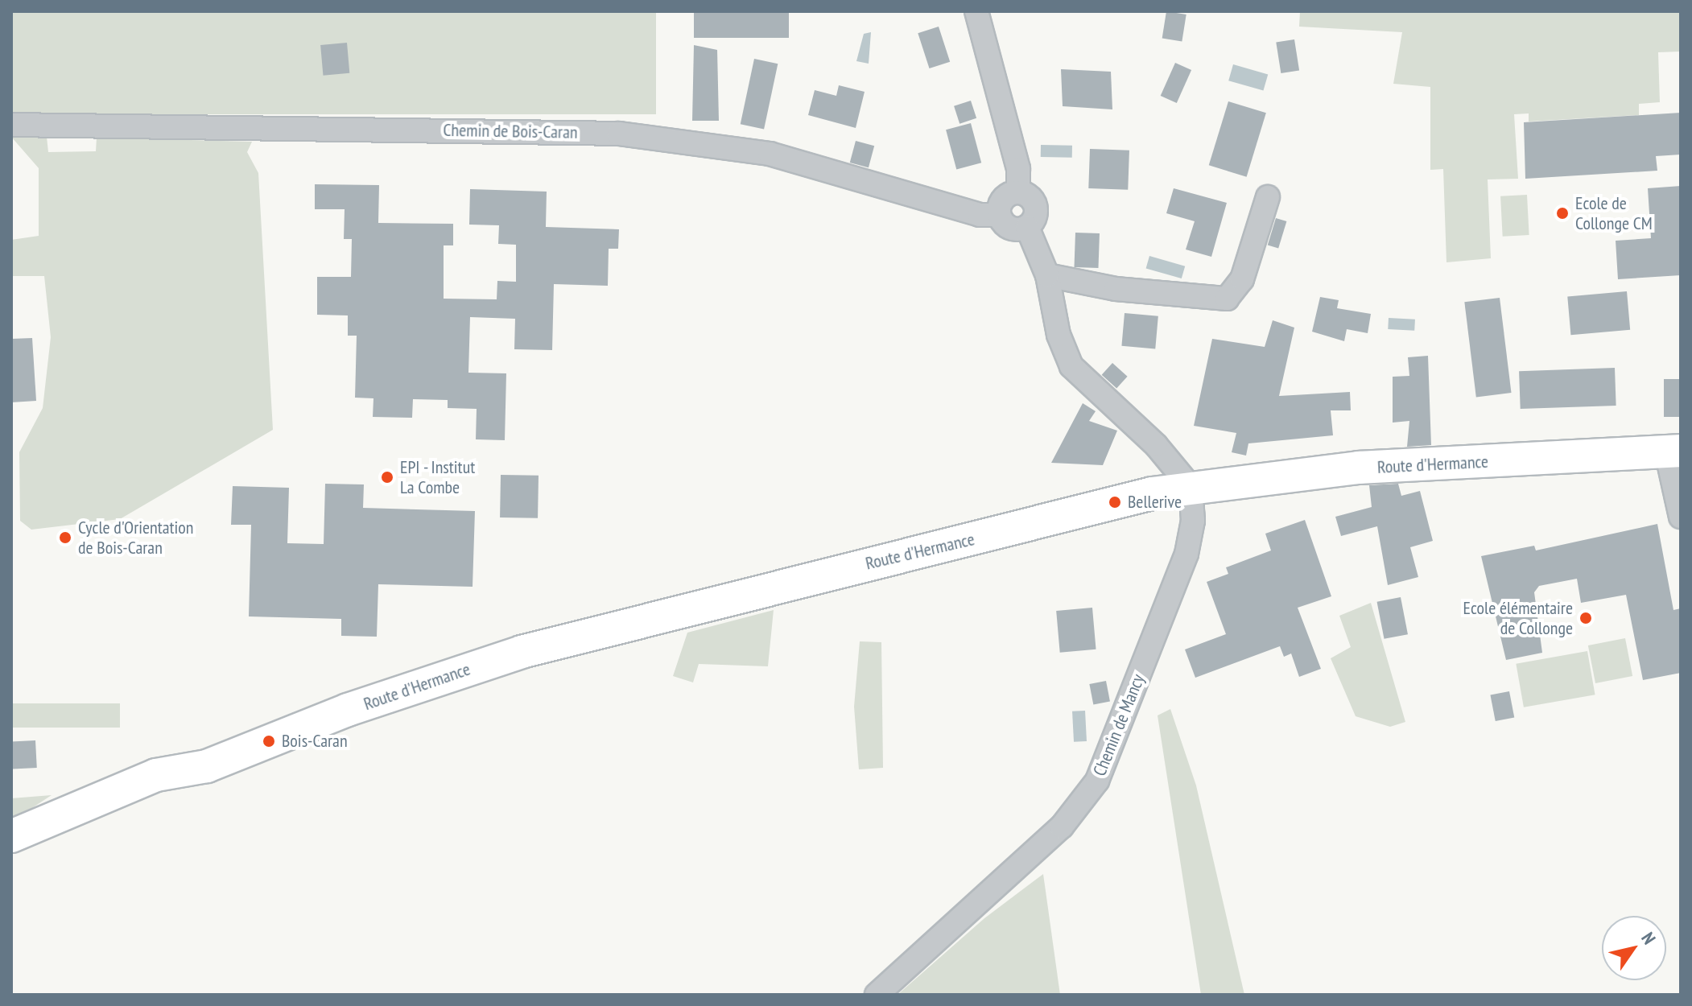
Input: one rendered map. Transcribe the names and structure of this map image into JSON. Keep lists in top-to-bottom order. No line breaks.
{"streets":{"main road":["Route d'Hermance"],"street":["Chemin de Bois-Caran","Chemin de Mancy"]},"crossings":[["Route d'Hermance","Chemin de Mancy"]],"places":["Ecole de Collonge CM","EPI - Institut La Combe","Bellerive","Cycle d'Orientation de Bois-Caran","Ecole élémentaire de Collonge","Bois-Caran"],"north":"top right"}
